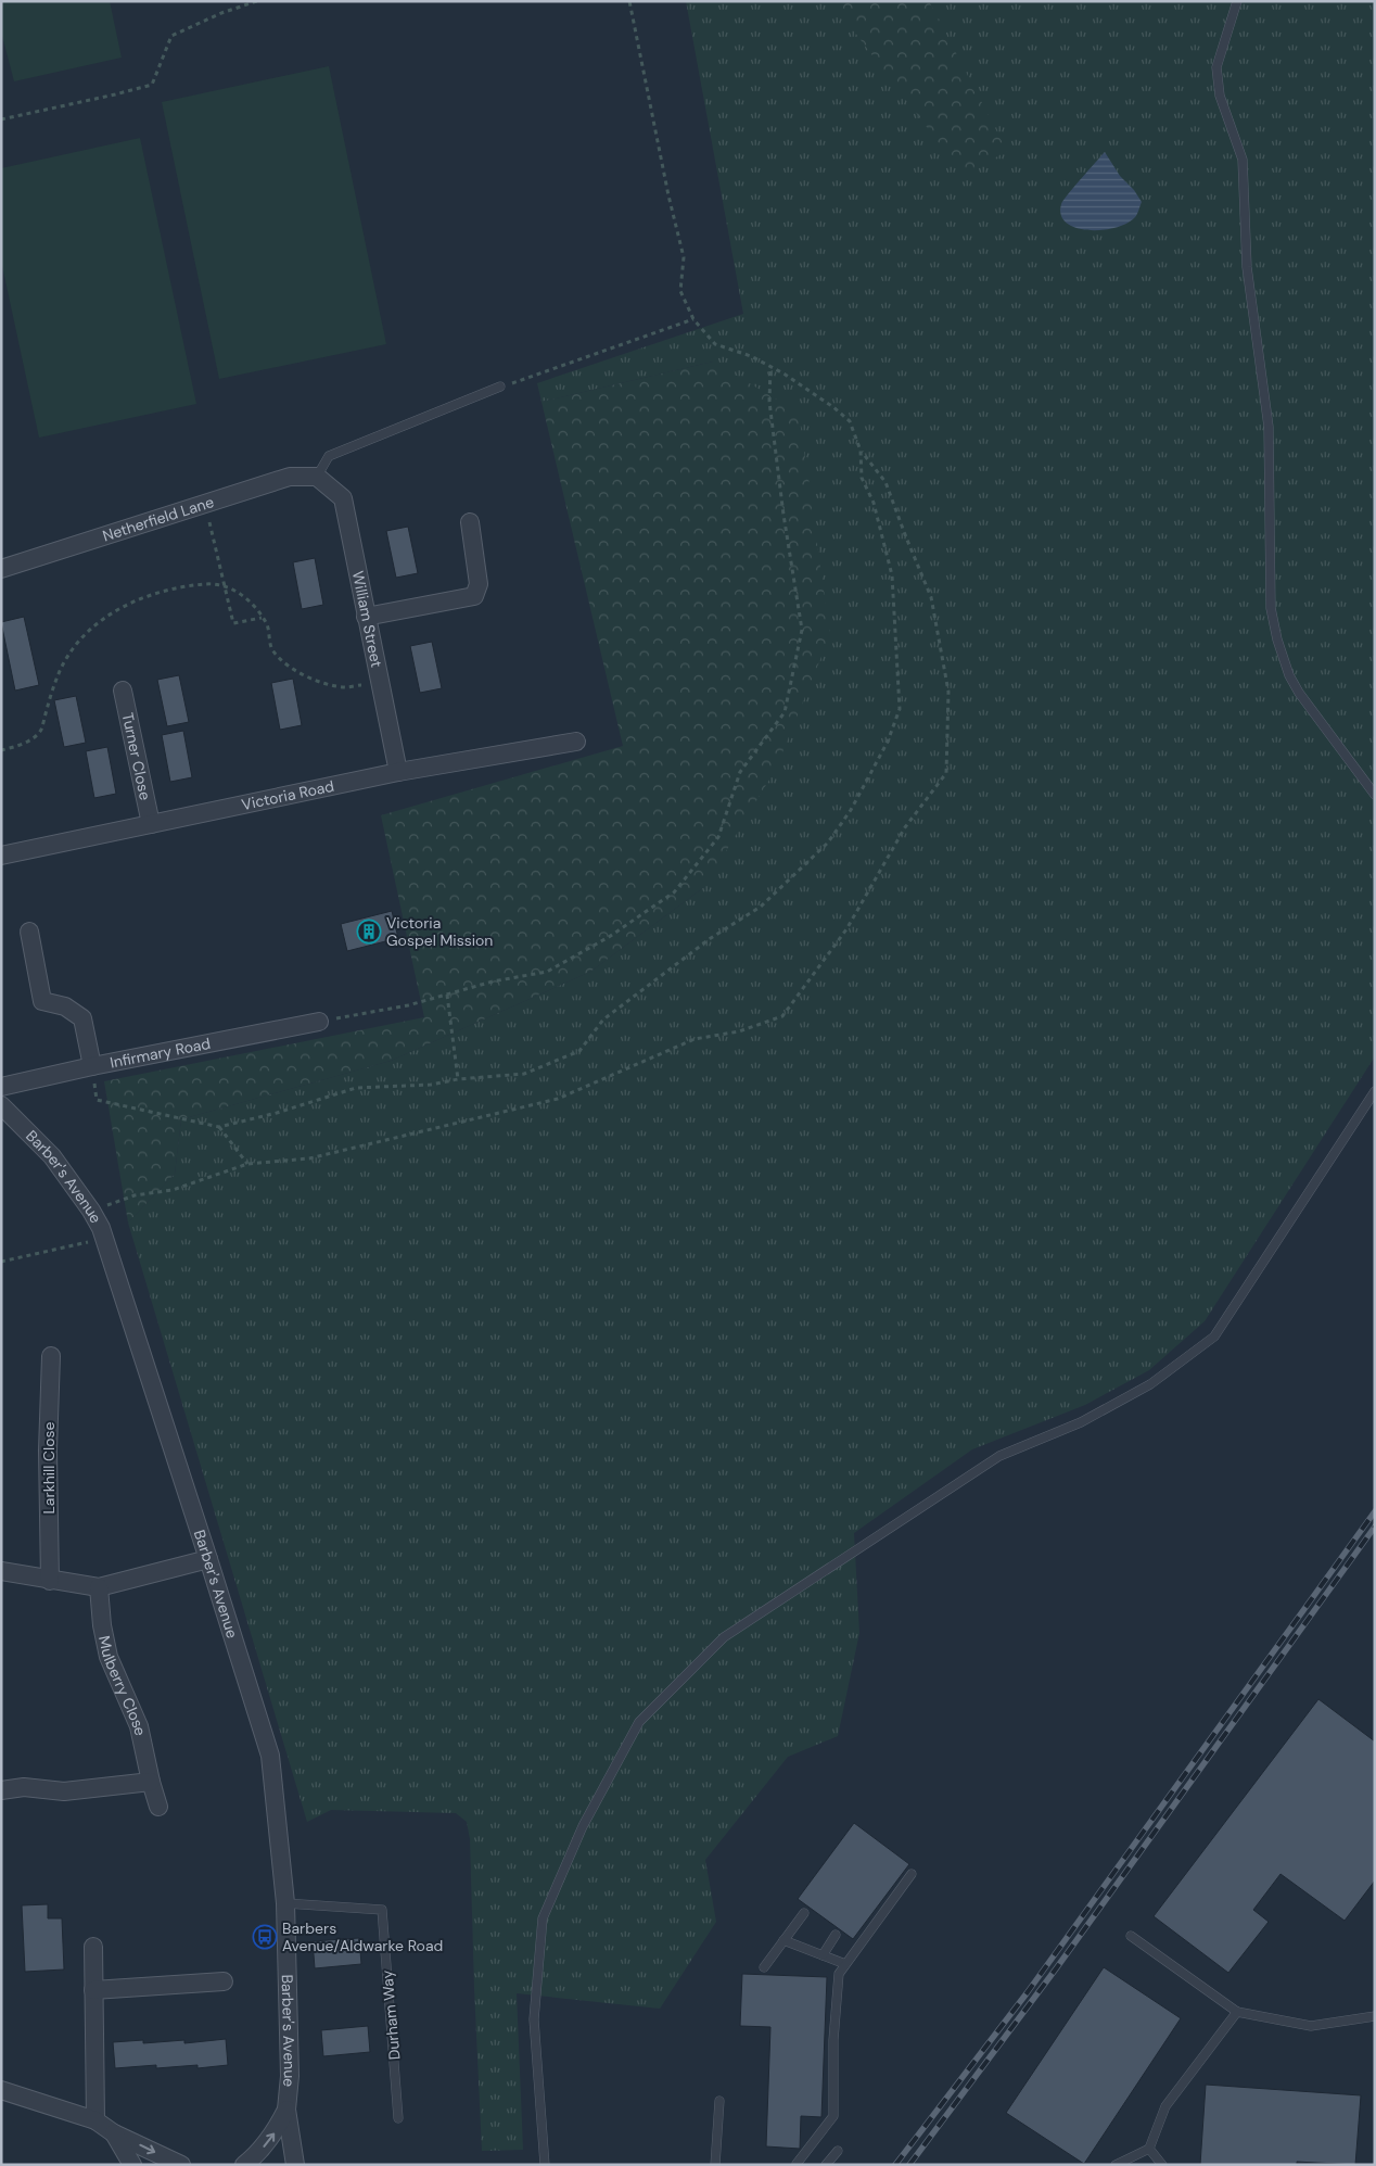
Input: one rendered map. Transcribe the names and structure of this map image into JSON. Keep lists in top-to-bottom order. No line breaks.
{"streets":{"street":["Netherfield Lane","William Street","Turner Close","Victoria Road","Infirmary Road","Barber's Avenue","Larkhill Close","Mulberry Close"],"lane":["Durham Way"]},"crossings":[["Netherfield Lane","William Street"],["William Street","Victoria Road"],["Turner Close","Victoria Road"],["Barber's Avenue","Durham Way"]],"places":{"building":["Victoria Gospel Mission"],"bus stop":["Barbers Avenue/Aldwarke Road"]}}
